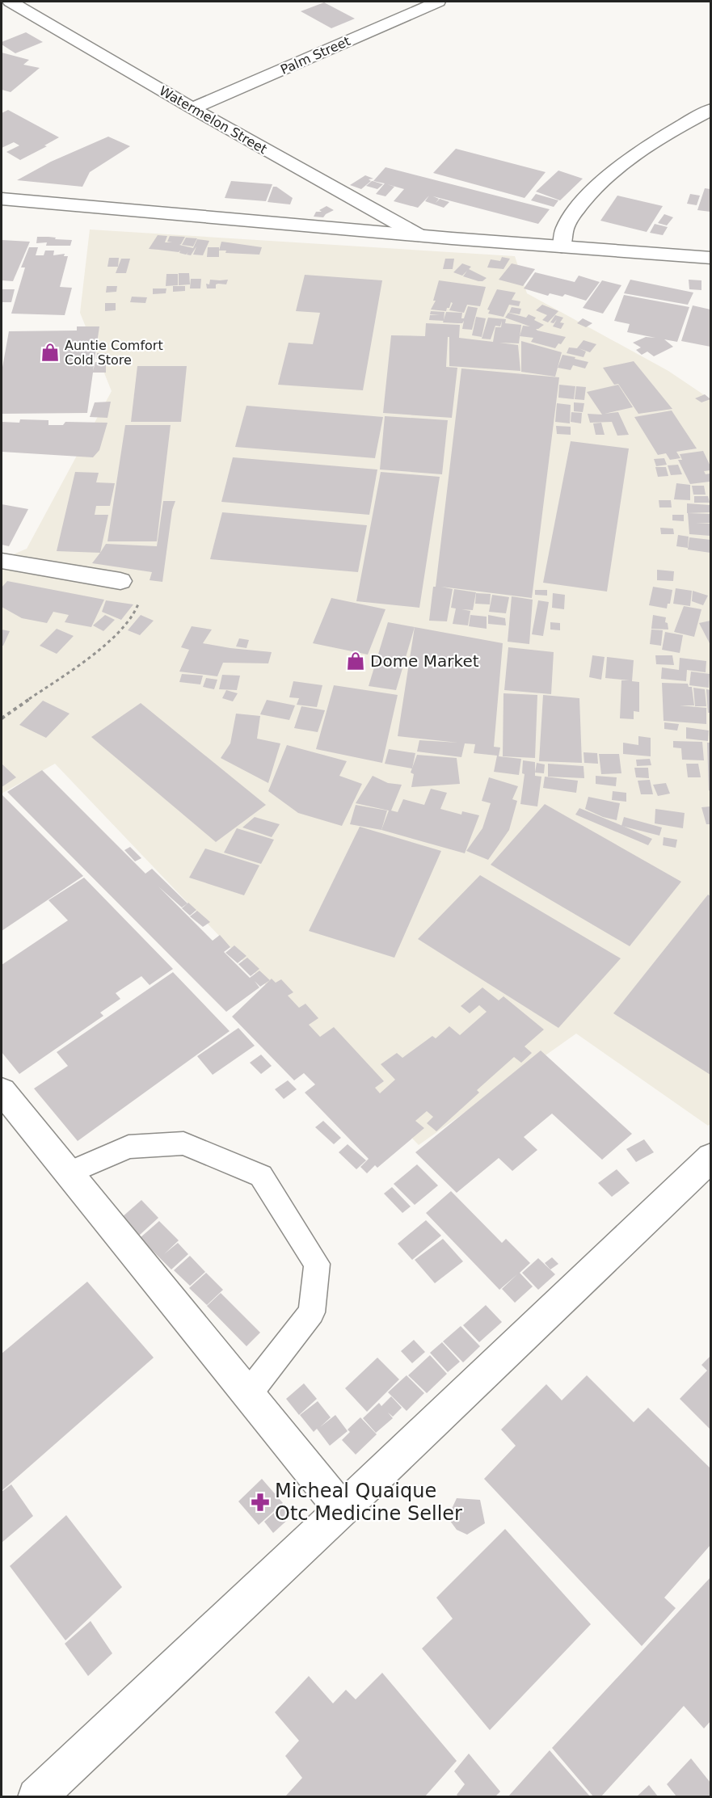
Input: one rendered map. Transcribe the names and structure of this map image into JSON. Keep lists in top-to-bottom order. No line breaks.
{"streets":{"street":["Palm Street","Watermelon Street"]},"crossings":[["Palm Street","Watermelon Street"]],"places":{"shop":["Auntie Comfort Cold Store","Dome Market"],"pharmacy":["Micheal Quaique Otc Medicine Seller"]}}
